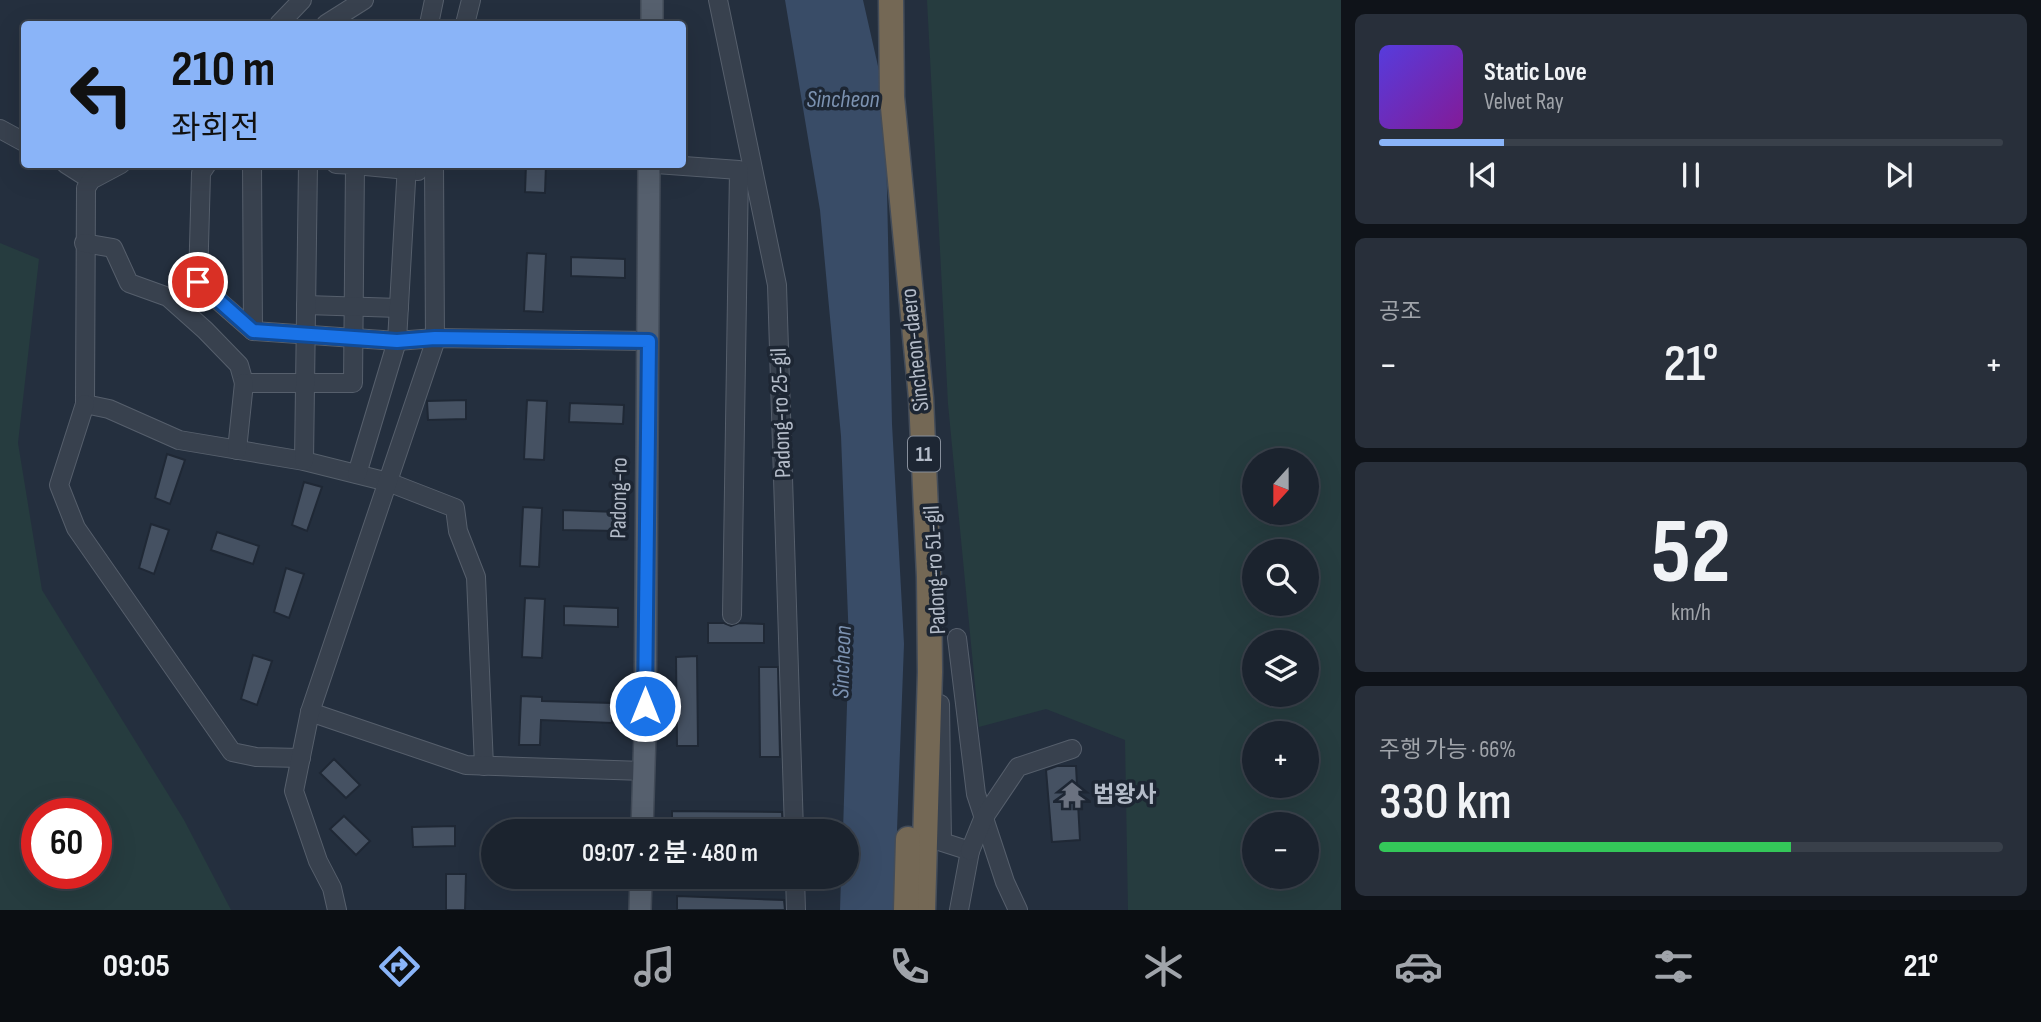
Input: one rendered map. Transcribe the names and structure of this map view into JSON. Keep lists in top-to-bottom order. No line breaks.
{"streets":{"highway":["Sincheon-daero","11"],"main road":["Padong-ro"],"street":["Padong-ro 25-gil","Padong-ro 51-gil"]},"crossings":[["Sincheon-daero","Padong-ro 51-gil"]],"water":["Sincheon"],"places":{"temple":["법왕사"]},"north":"bottom","page":{"turn":["210 m","좌회전"],"song":["Static Love","Velvet Ray"],"tile":["공조",["52","km/h"],["주행 가능 · 66%","330 km"]],"heat":["−","21°","+"],"map_buttons":["+","−"],"limit":"60","trip":"09:07 · 2 분 · 480 m","tabs":["09:05","21°"]}}
